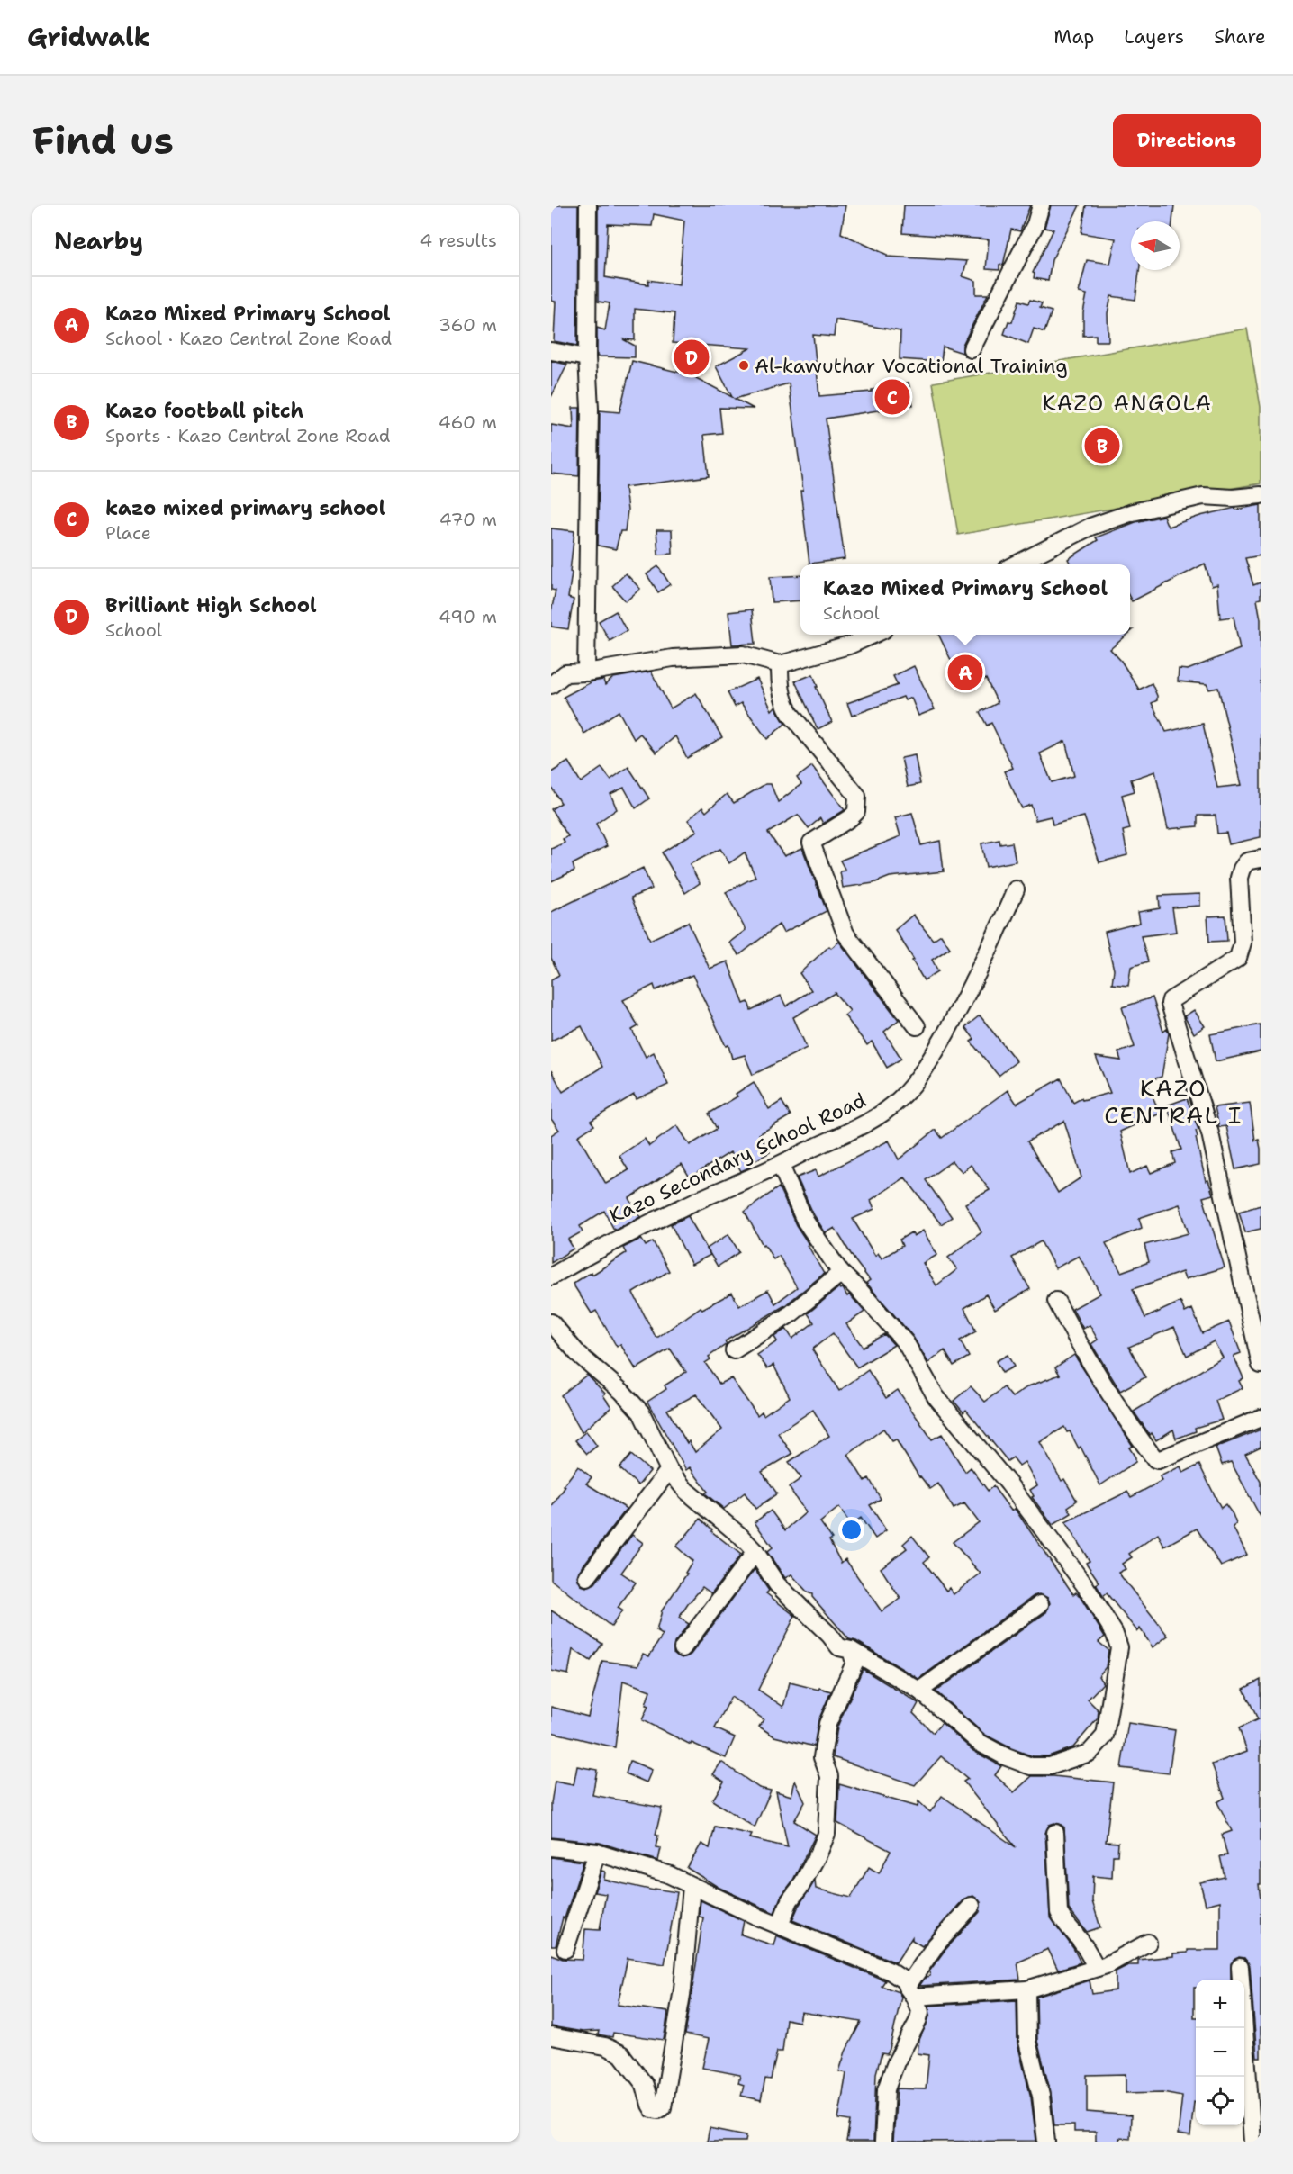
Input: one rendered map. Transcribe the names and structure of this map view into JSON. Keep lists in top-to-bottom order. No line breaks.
{"streets":{"street":["Kazo Secondary School Road"]},"districts":["KAZO ANGOLA","KAZO CENTRAL I"],"places":["Al-kawuthar Vocational Training"],"north":"left","page":{"header":"Gridwalk","nav":["Map","Layers","Share"],"buttons":"Directions","title":"Find us","heading":["Nearby","4 results"],"list":[{"mark":"A","name":"Kazo Mixed Primary School","note":"School · Kazo Central Zone Road","value":"360 m"},{"mark":"B","name":"Kazo football pitch","note":"Sports · Kazo Central Zone Road","value":"460 m"},{"mark":"C","name":"kazo mixed primary school","note":"Place","value":"470 m"},{"mark":"D","name":"Brilliant High School","note":"School","value":"490 m"}],"pins":["D","C","B","A"],"popup":["Kazo Mixed Primary School","School"],"map_buttons":["+","−"]}}
